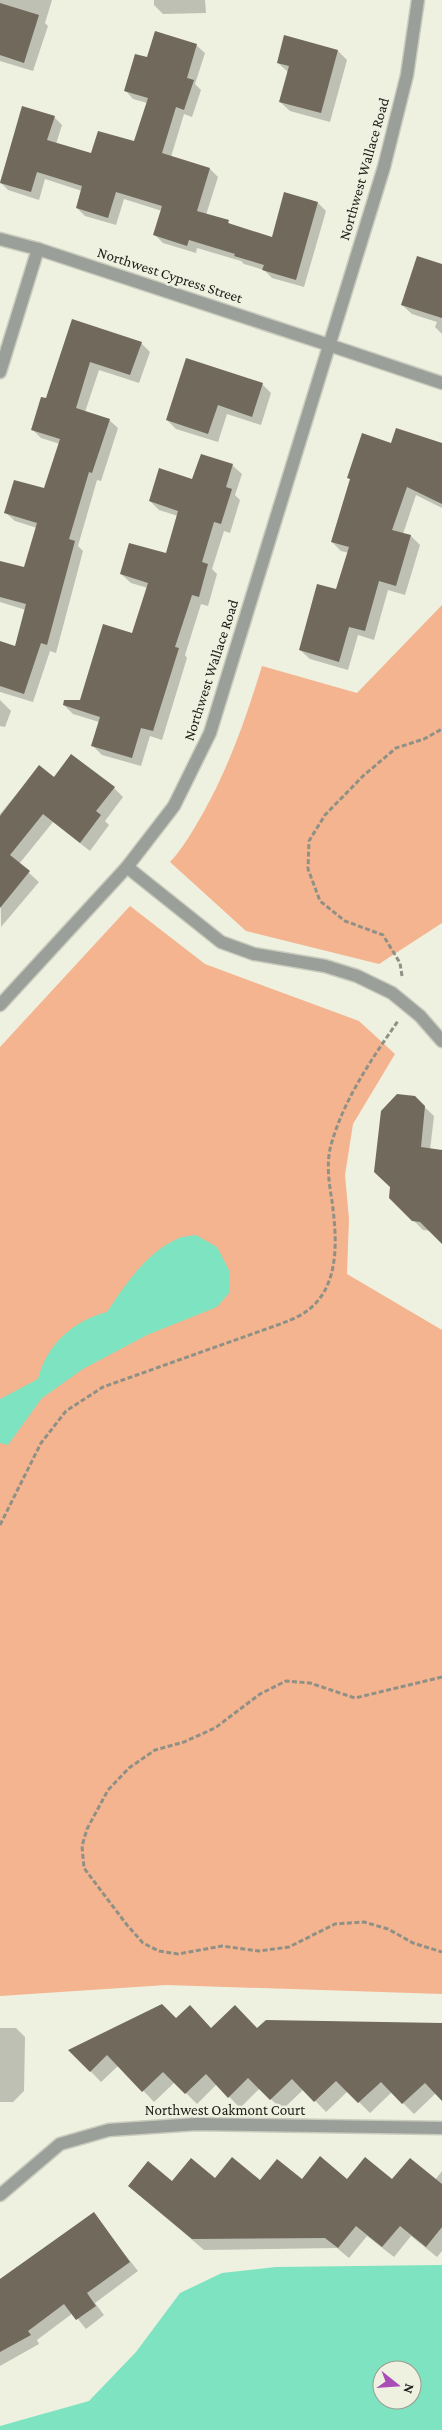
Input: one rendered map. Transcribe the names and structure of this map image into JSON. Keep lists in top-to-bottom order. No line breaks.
{"streets":{"street":["Northwest Wallace Road","Northwest Cypress Street","Northwest Oakmont Court"]},"crossings":[["Northwest Wallace Road","Northwest Cypress Street"]],"north":"right"}
